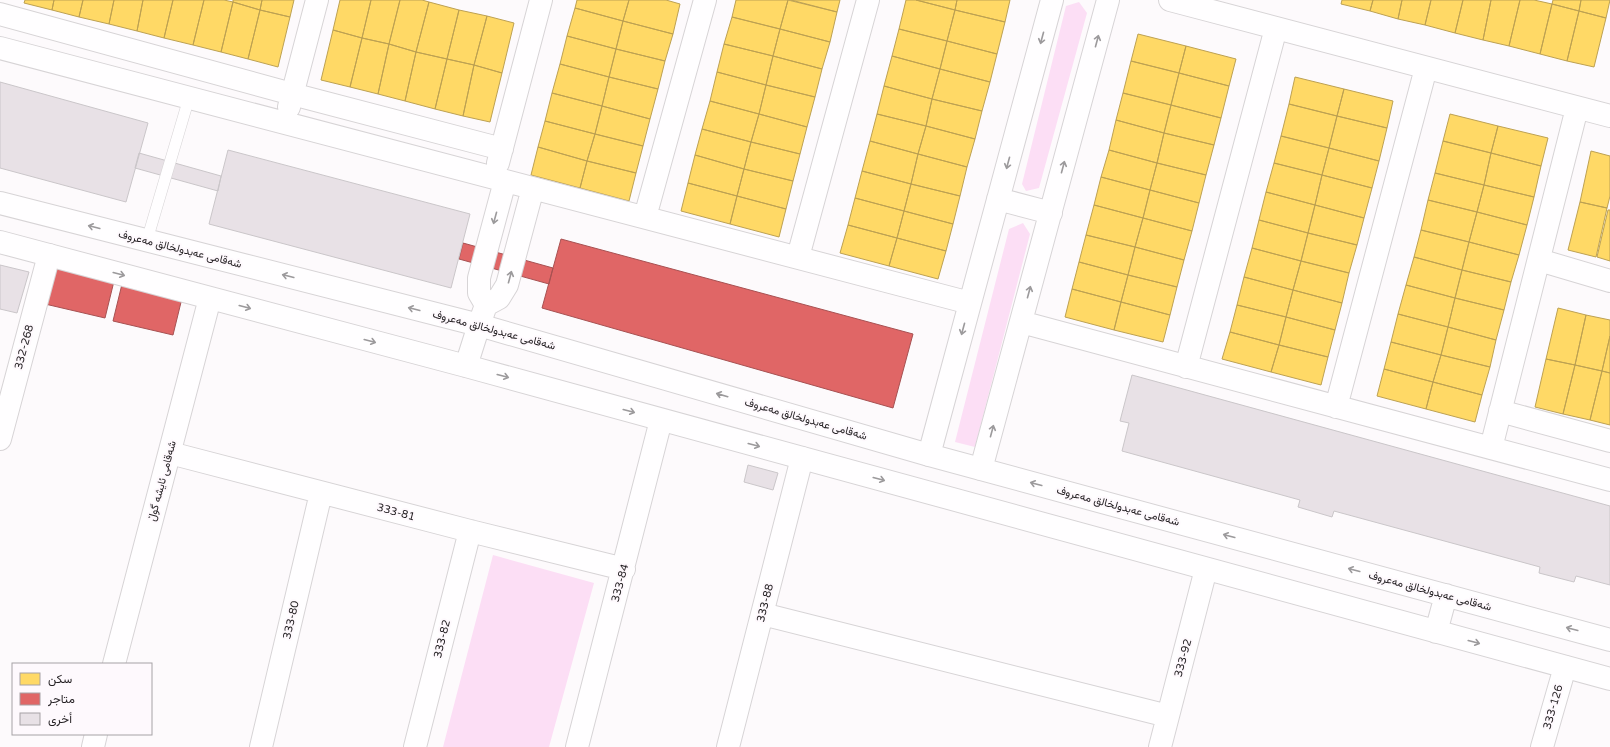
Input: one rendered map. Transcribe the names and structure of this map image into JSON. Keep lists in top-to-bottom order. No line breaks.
{"streets":{"street":["شەقامی عەبدولخالق مەعروف","332-268","شەقامی ئایشە گوڵ","333-81","333-84","333-88","333-80","333-82","333-92","333-126"]},"crossings":[["شەقامی ئایشە گوڵ","333-81"],["333-81","333-84"],["333-81","333-80"],["333-81","333-82"]],"legend":["سكن","متاجر","أخرى"]}
